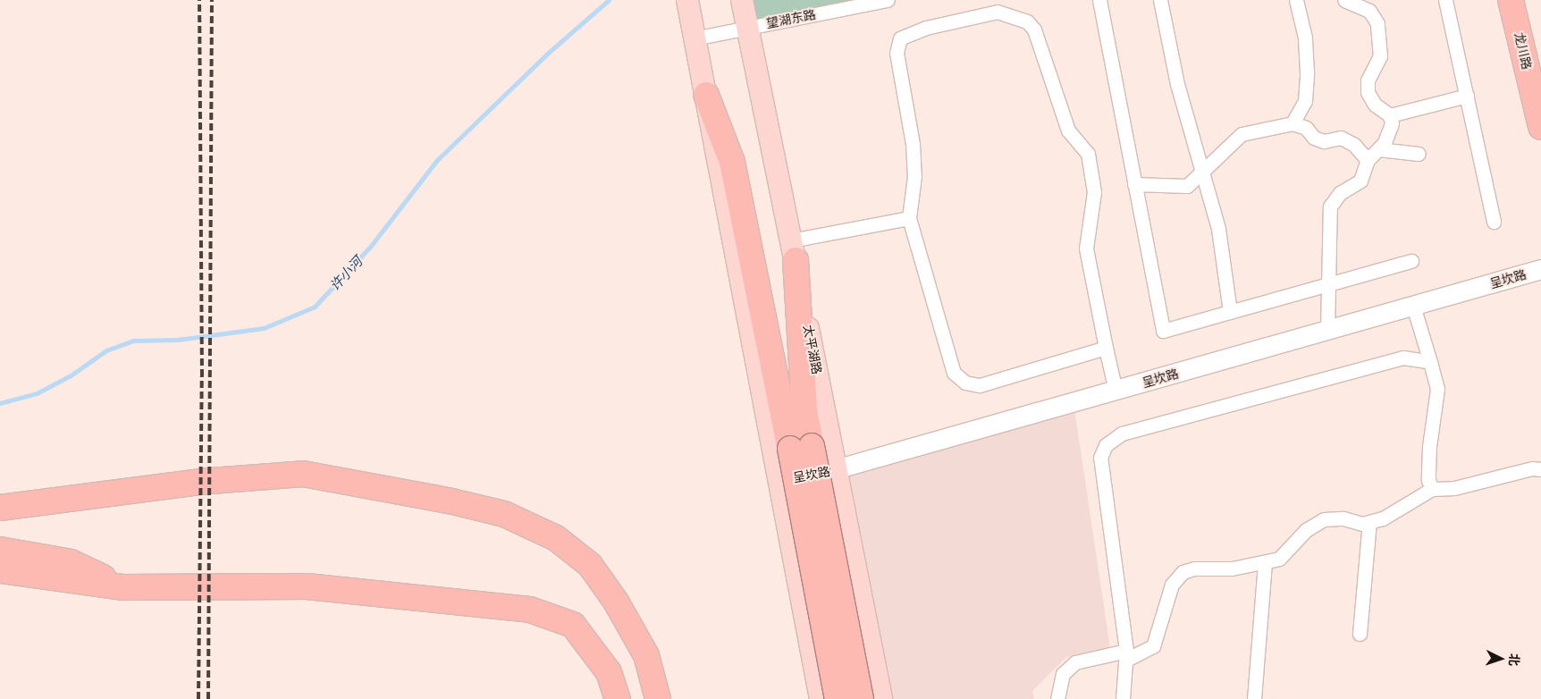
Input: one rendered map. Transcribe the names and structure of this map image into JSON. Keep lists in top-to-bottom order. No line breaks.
{"streets":{"highway":["龙川路"],"main road":["太平湖路"],"street":["望湖东路","呈坎路"]},"crossings":[["望湖东路","太平湖路"],["呈坎路","太平湖路"]],"water":["许小河"],"north":"right"}
